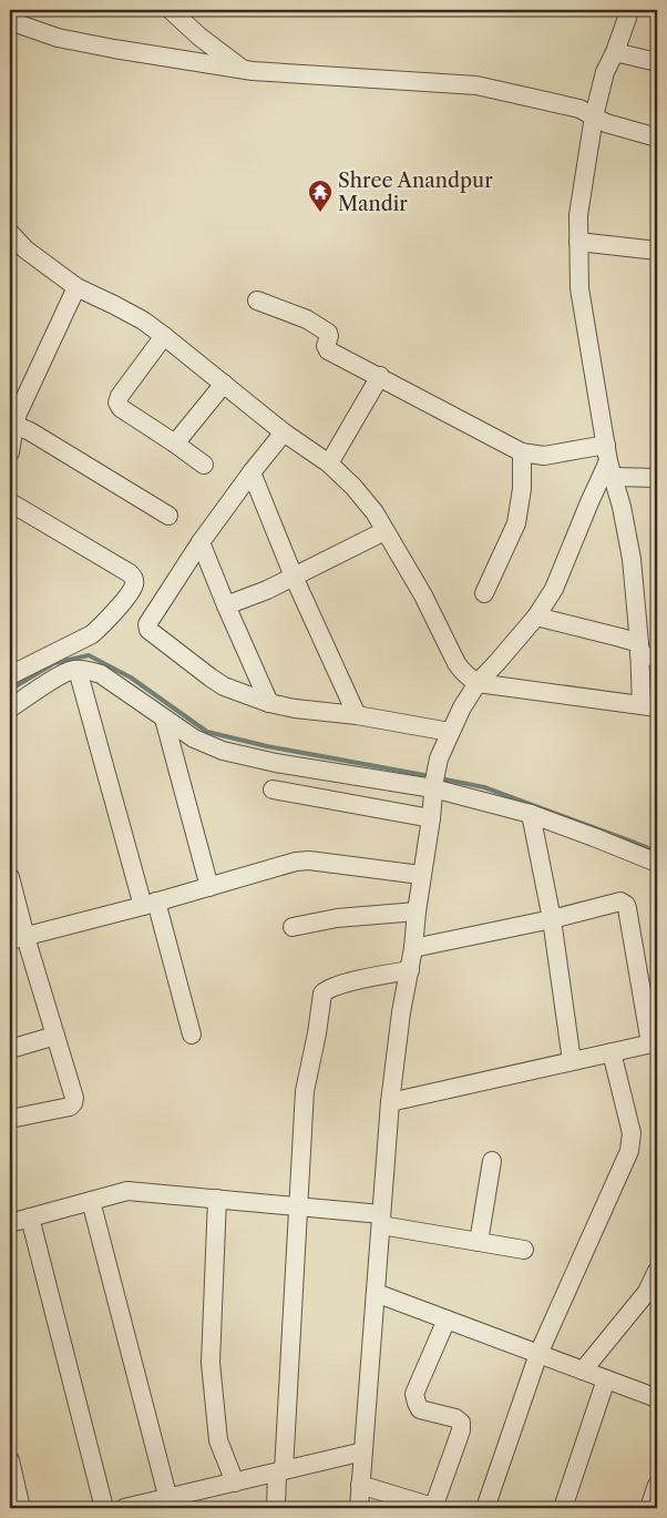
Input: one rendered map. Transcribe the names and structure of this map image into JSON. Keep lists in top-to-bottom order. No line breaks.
{"places":{"temple":["Shree Anandpur Mandir"]}}
